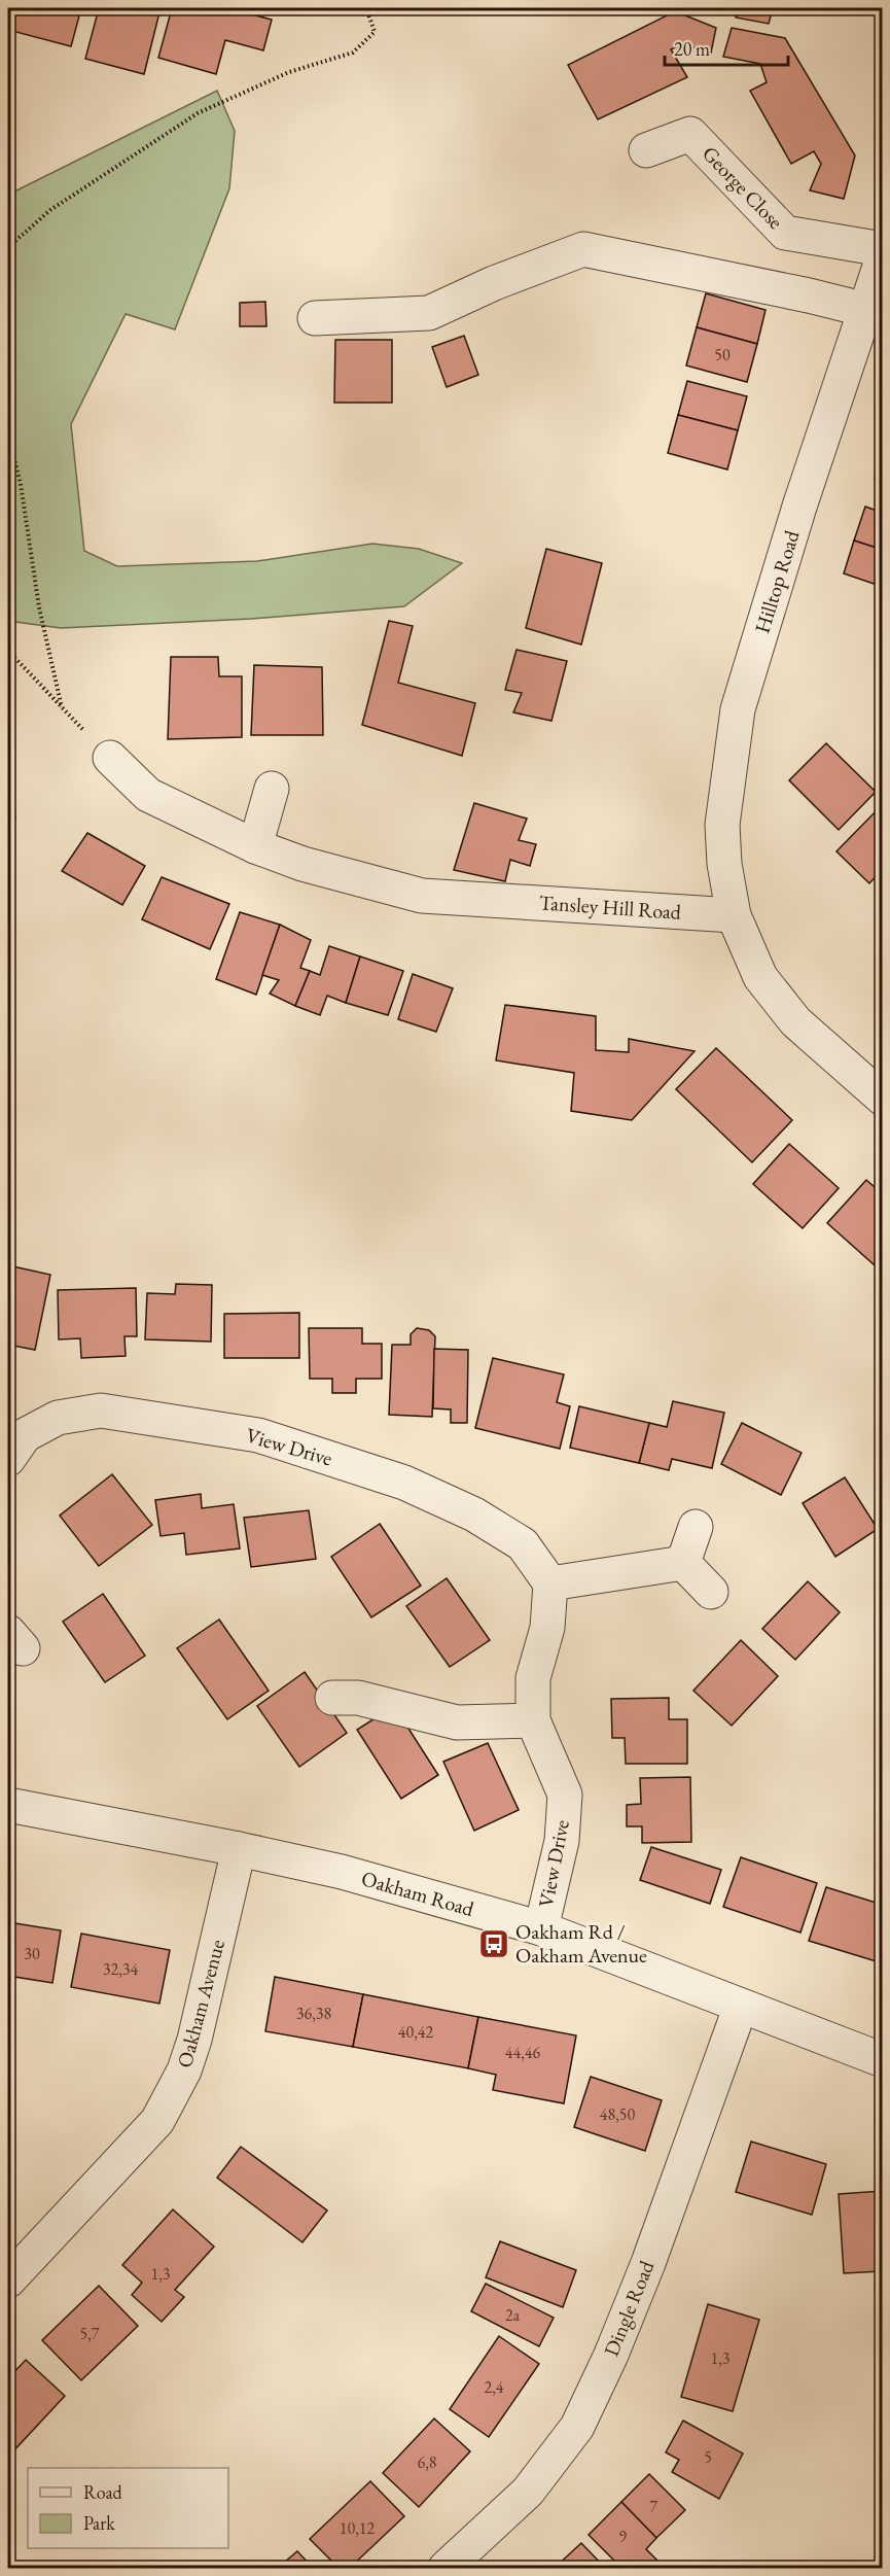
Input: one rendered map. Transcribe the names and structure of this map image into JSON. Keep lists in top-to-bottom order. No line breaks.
{"streets":{"street":["George Close","Hilltop Road","Tansley Hill Road","View Drive","Oakham Road","Oakham Avenue","Dingle Road"]},"crossings":[["Hilltop Road","Tansley Hill Road"],["View Drive","Oakham Road"],["Oakham Road","Oakham Avenue"],["Oakham Road","Dingle Road"]],"places":{"bus stop":["Oakham Rd / Oakham Avenue"]},"house_numbers":["50","30","32,34","36,38","40,42","44,46","48,50","1,3","2a","5,7","1,3","2,4","5","6,8","7","10,12","9"],"legend":["Road","Park"],"scale_bar":"20 m"}
